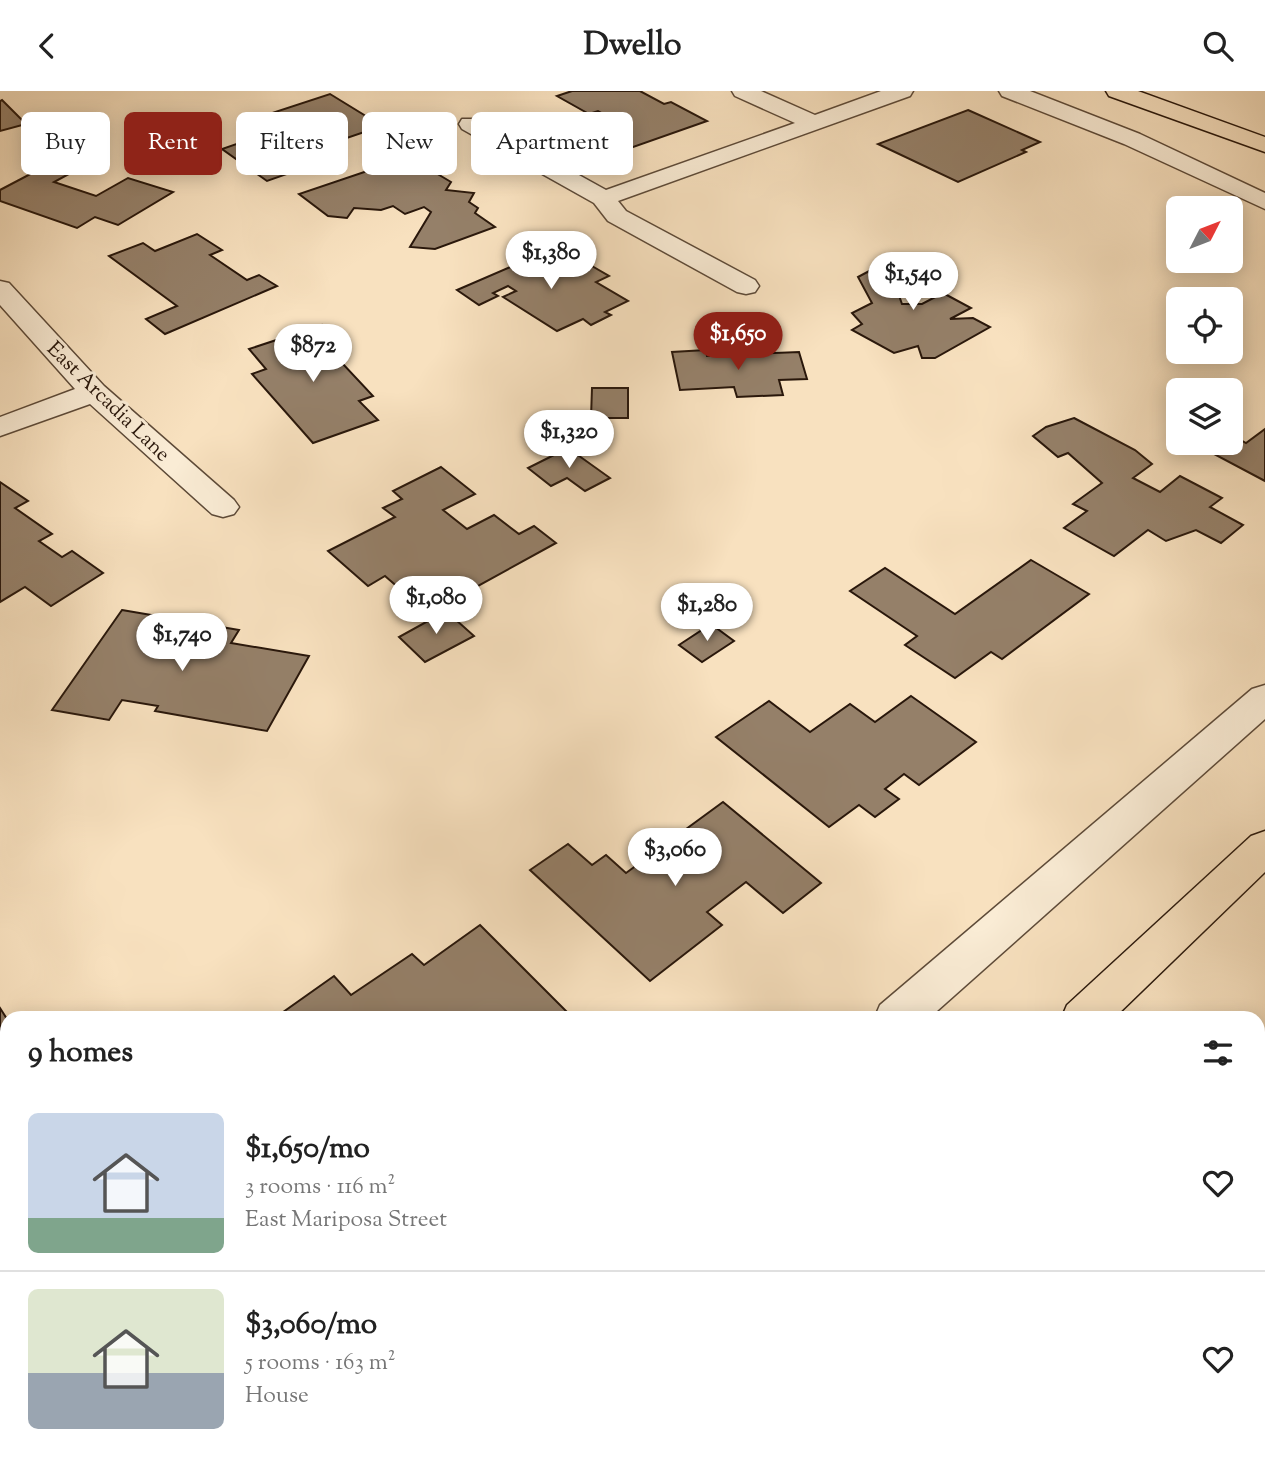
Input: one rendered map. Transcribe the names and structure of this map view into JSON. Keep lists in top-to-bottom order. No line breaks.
{"streets":{"street":["East Arcadia Lane"]},"north":"top right","page":{"header":"Dwello","chip":["Buy","Rent","Filters","New","Apartment"],"price":["$1,380","$1,540","$1,650","$872","$1,320","$1,080","$1,280","$1,740","$3,060"],"heading":"9 homes","list":[{"name":"$1,650/mo","note":"3 rooms · 116 m² · East Mariposa Street"},{"name":"$3,060/mo","note":"5 rooms · 163 m² · House"}]}}
